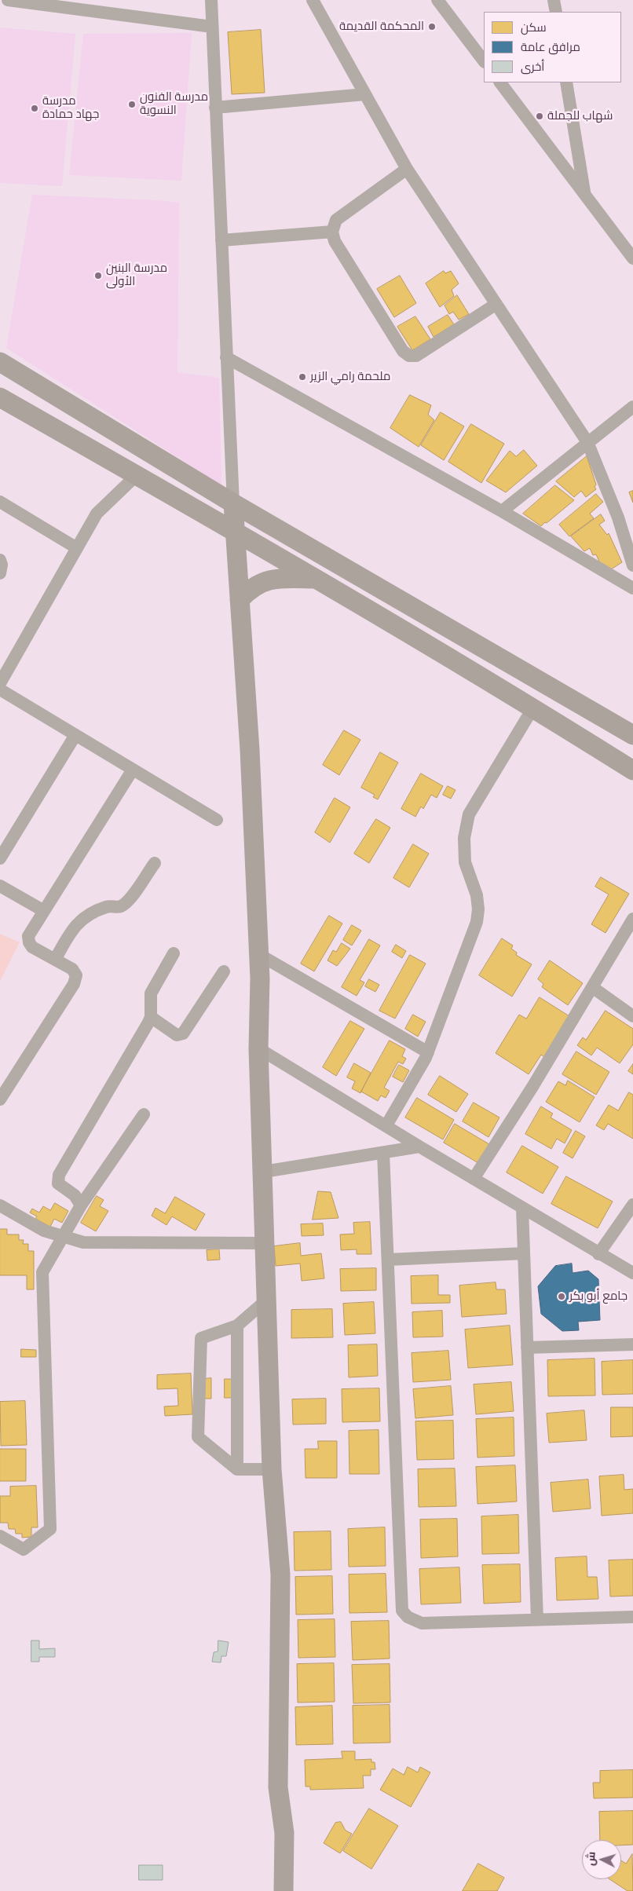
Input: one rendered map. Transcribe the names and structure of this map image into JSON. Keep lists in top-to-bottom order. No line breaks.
{"places":["المحكمة القديمة","مدرسة الفنون النسوية","مدرسة جهاد حمادة","شهاب للجملة","مدرسة البنين الأولى","ملحمة رامي الزير","جامع أبو بكر"],"legend":["سكن","مرافق عامة","أخرى"],"north":"left"}
